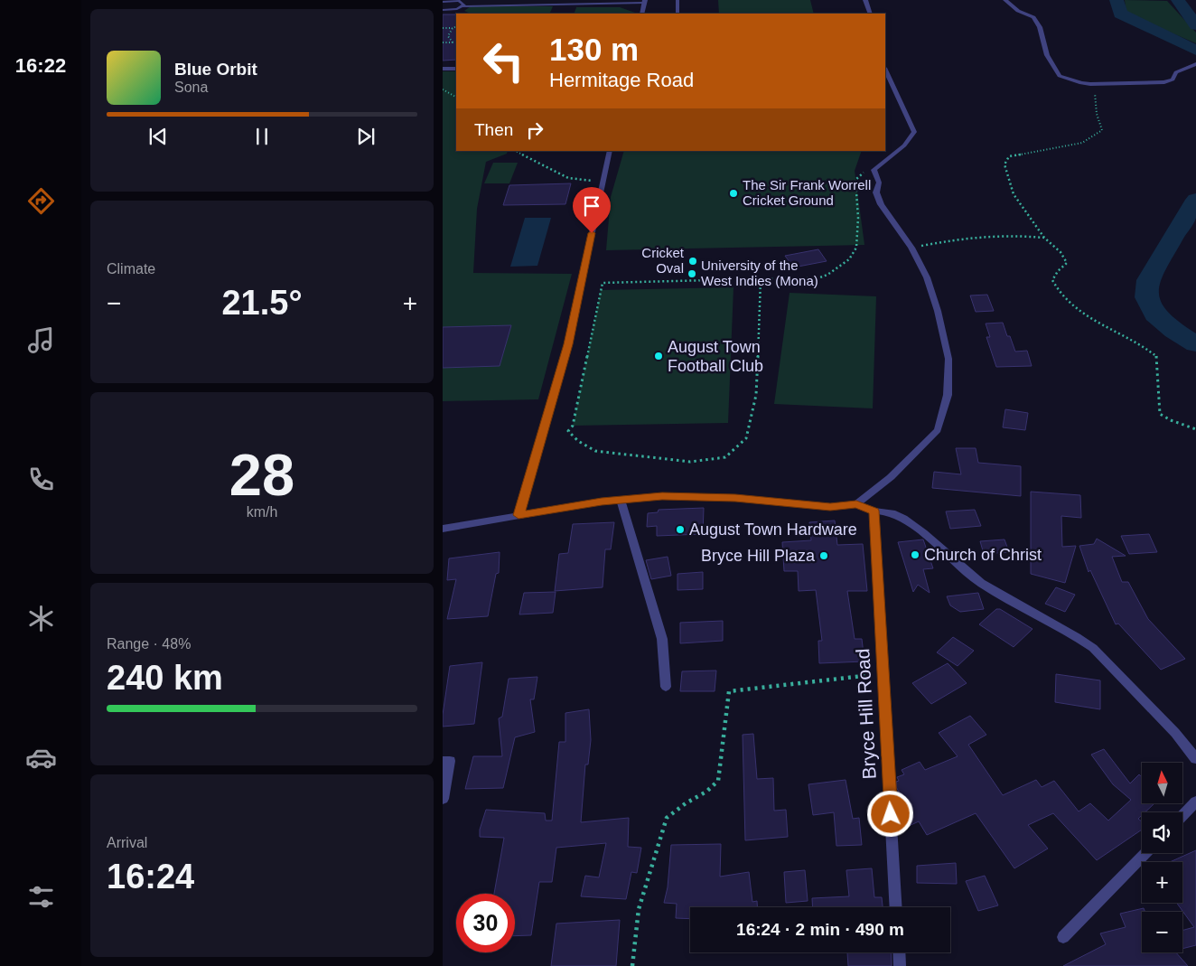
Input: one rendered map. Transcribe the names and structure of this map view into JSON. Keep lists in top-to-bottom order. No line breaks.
{"streets":{"street":["Bryce Hill Road"]},"places":["The Sir Frank Worrell Cricket Ground","Cricket Oval","University of the West Indies (Mona)","August Town Football Club","August Town Hardware","Church of Christ","Bryce Hill Plaza"],"north":"top","page":{"tabs":"16:22","turn":["130 m","Hermitage Road"],"song":["Blue Orbit","Sona"],"then":"Then","tile":["Climate",["28","km/h"],["Range · 48%","240 km"],["Arrival","16:24"]],"heat":["−","21.5°","+"],"map_buttons":["+","−"],"limit":"30","trip":"16:24 · 2 min · 490 m"}}
